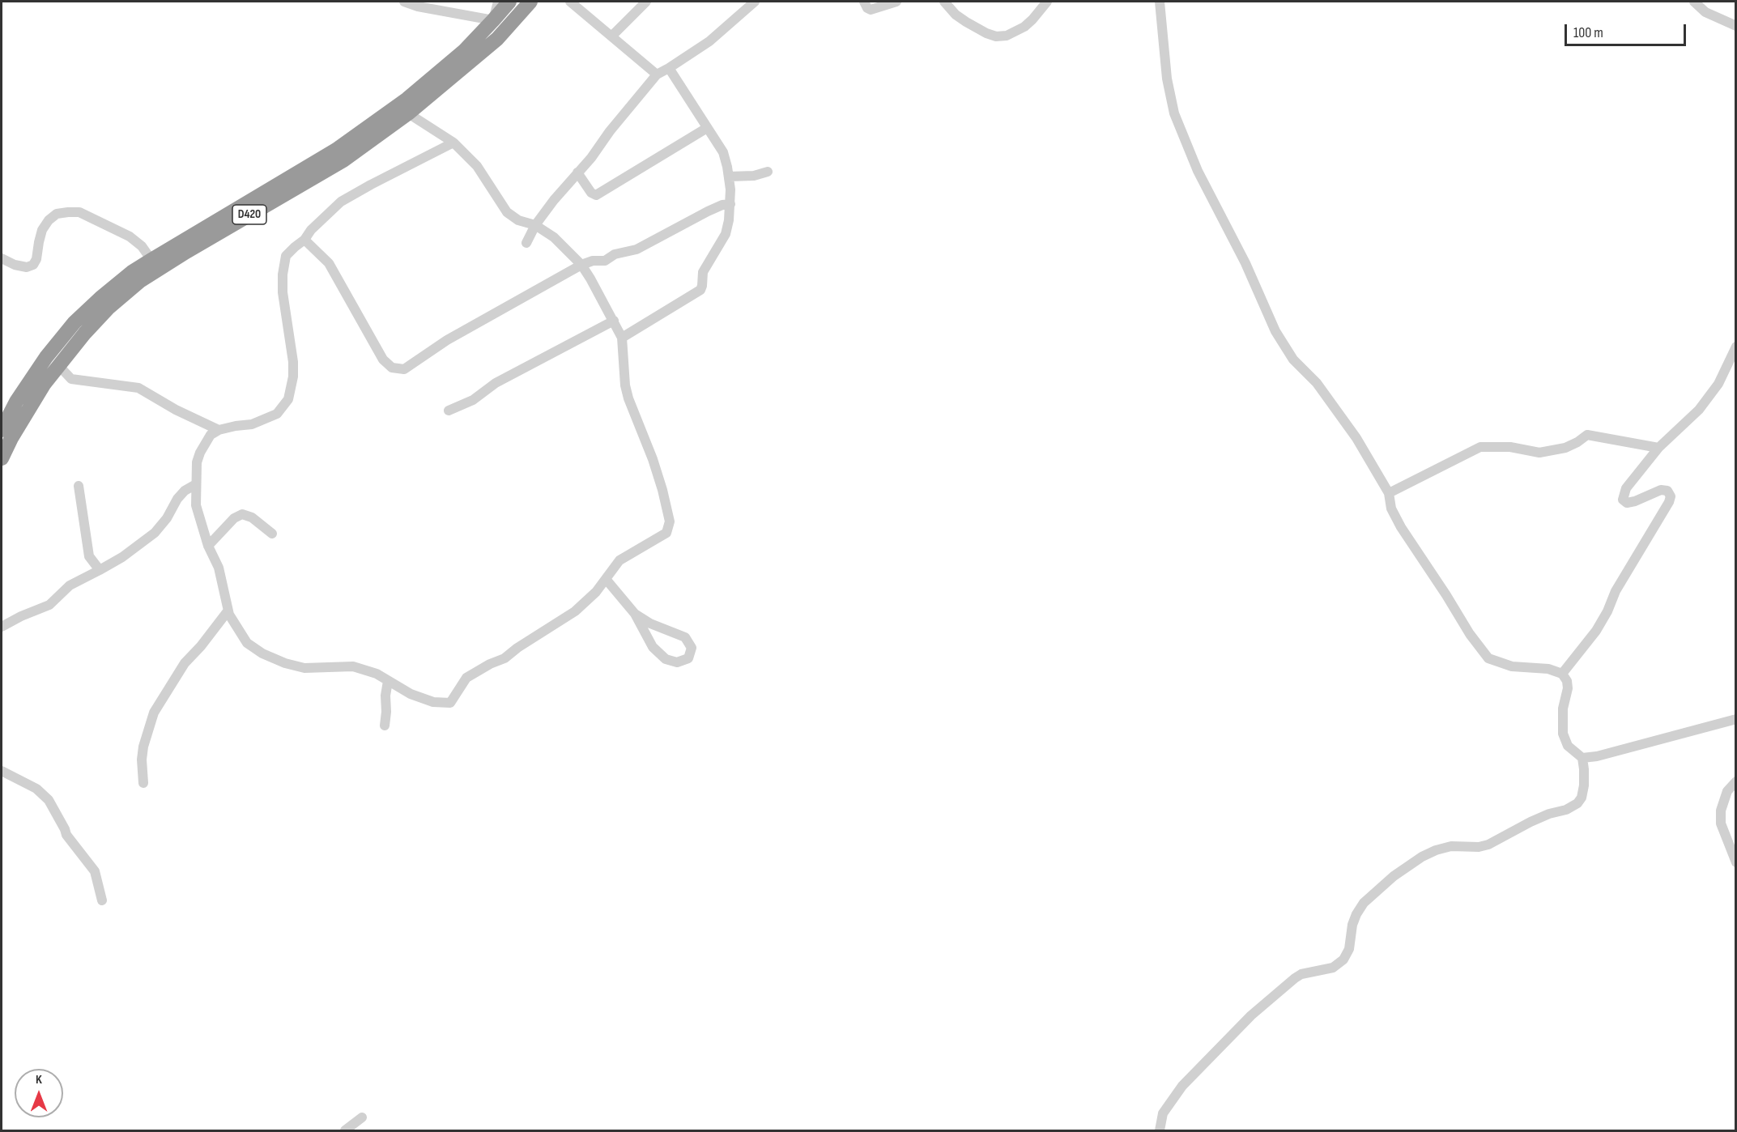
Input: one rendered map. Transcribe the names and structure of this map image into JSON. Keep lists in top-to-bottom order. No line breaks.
{"streets":{"highway":["D420"]},"scale_bar":"100 m","north":"top"}
